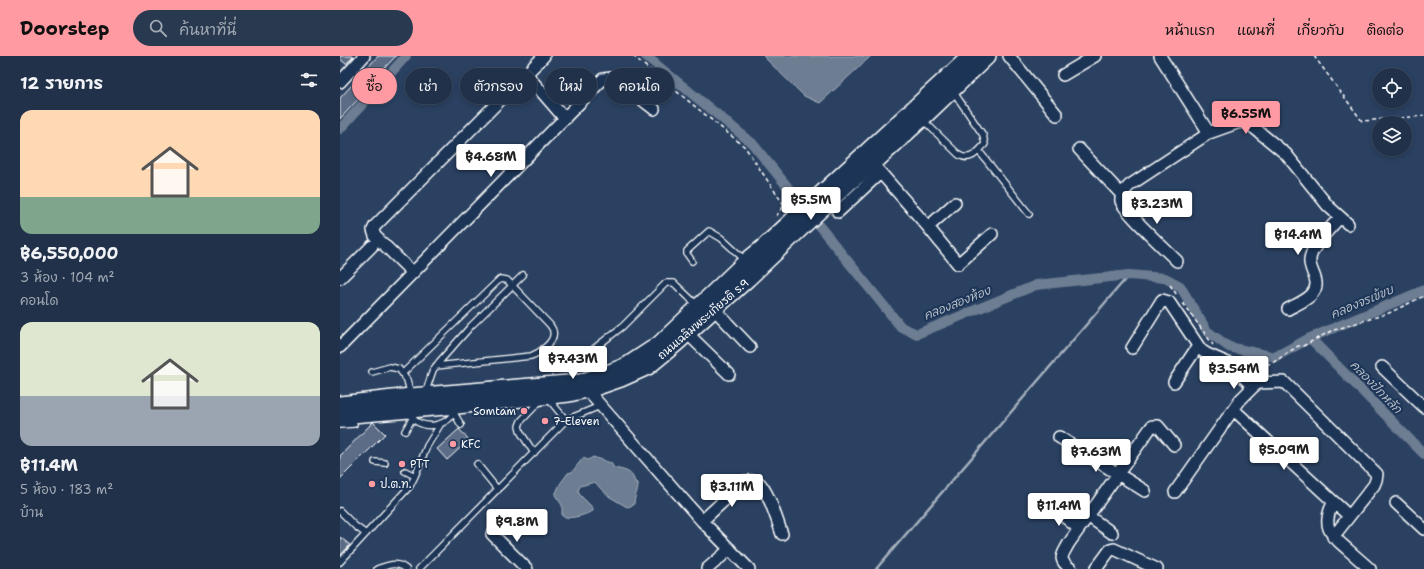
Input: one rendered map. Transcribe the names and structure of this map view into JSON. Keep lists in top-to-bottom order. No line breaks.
{"streets":{"main road":["ถนนเฉลิมพระเกียรติ ร.9"]},"water":["คลองจรเข้ขบ","คลองสองห้อง","คลองปักหลัก"],"places":["Somtam","7-Eleven","KFC","PTT","ป.ต.ท."],"page":{"header":"Doorstep","search":"ค้นหาที่นี่","nav":["หน้าแรก","แผนที่","เกี่ยวกับ","ติดต่อ"],"heading":"12 รายการ","chip":["ซื้อ","เช่า","ตัวกรอง","ใหม่","คอนโด"],"price":["฿6.55M","฿4.68M","฿5.5M","฿3.23M","฿14.4M","฿7.43M","฿3.54M","฿5.09M","฿7.63M","฿3.11M","฿11.4M","฿9.8M"],"list":[{"name":"฿6,550,000","note":"3 ห้อง · 104 m² · คอนโด"},{"name":"฿11.4M","note":"5 ห้อง · 183 m² · บ้าน"}]}}
